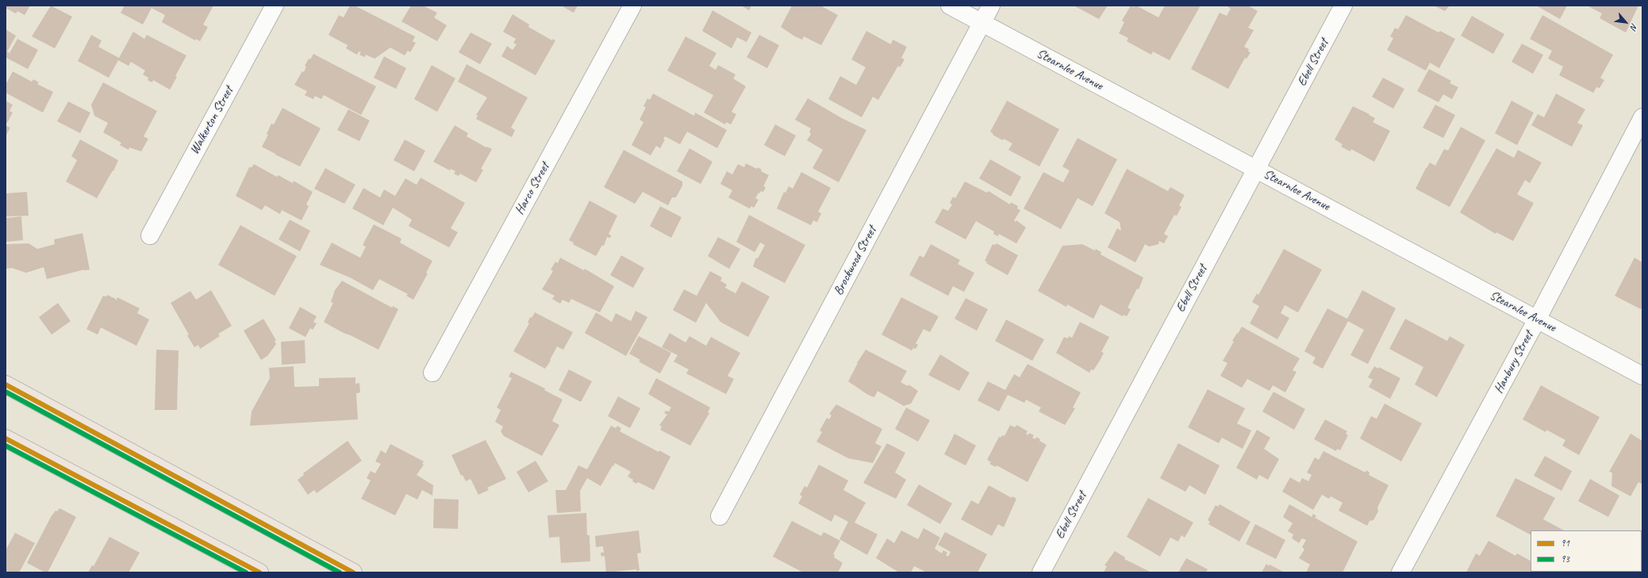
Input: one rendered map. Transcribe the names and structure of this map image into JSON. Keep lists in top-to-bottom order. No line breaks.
{"streets":{"street":["Ebell Street","Stearnlee Avenue","Walkerton Street","Harco Street","Brockwood Street","Hanbury Street"]},"crossings":[["Ebell Street","Stearnlee Avenue"],["Stearnlee Avenue","Brockwood Street"],["Stearnlee Avenue","Hanbury Street"]],"lines":["transit line 91","transit line 93"],"legend":["91","93"],"north":"bottom right"}
